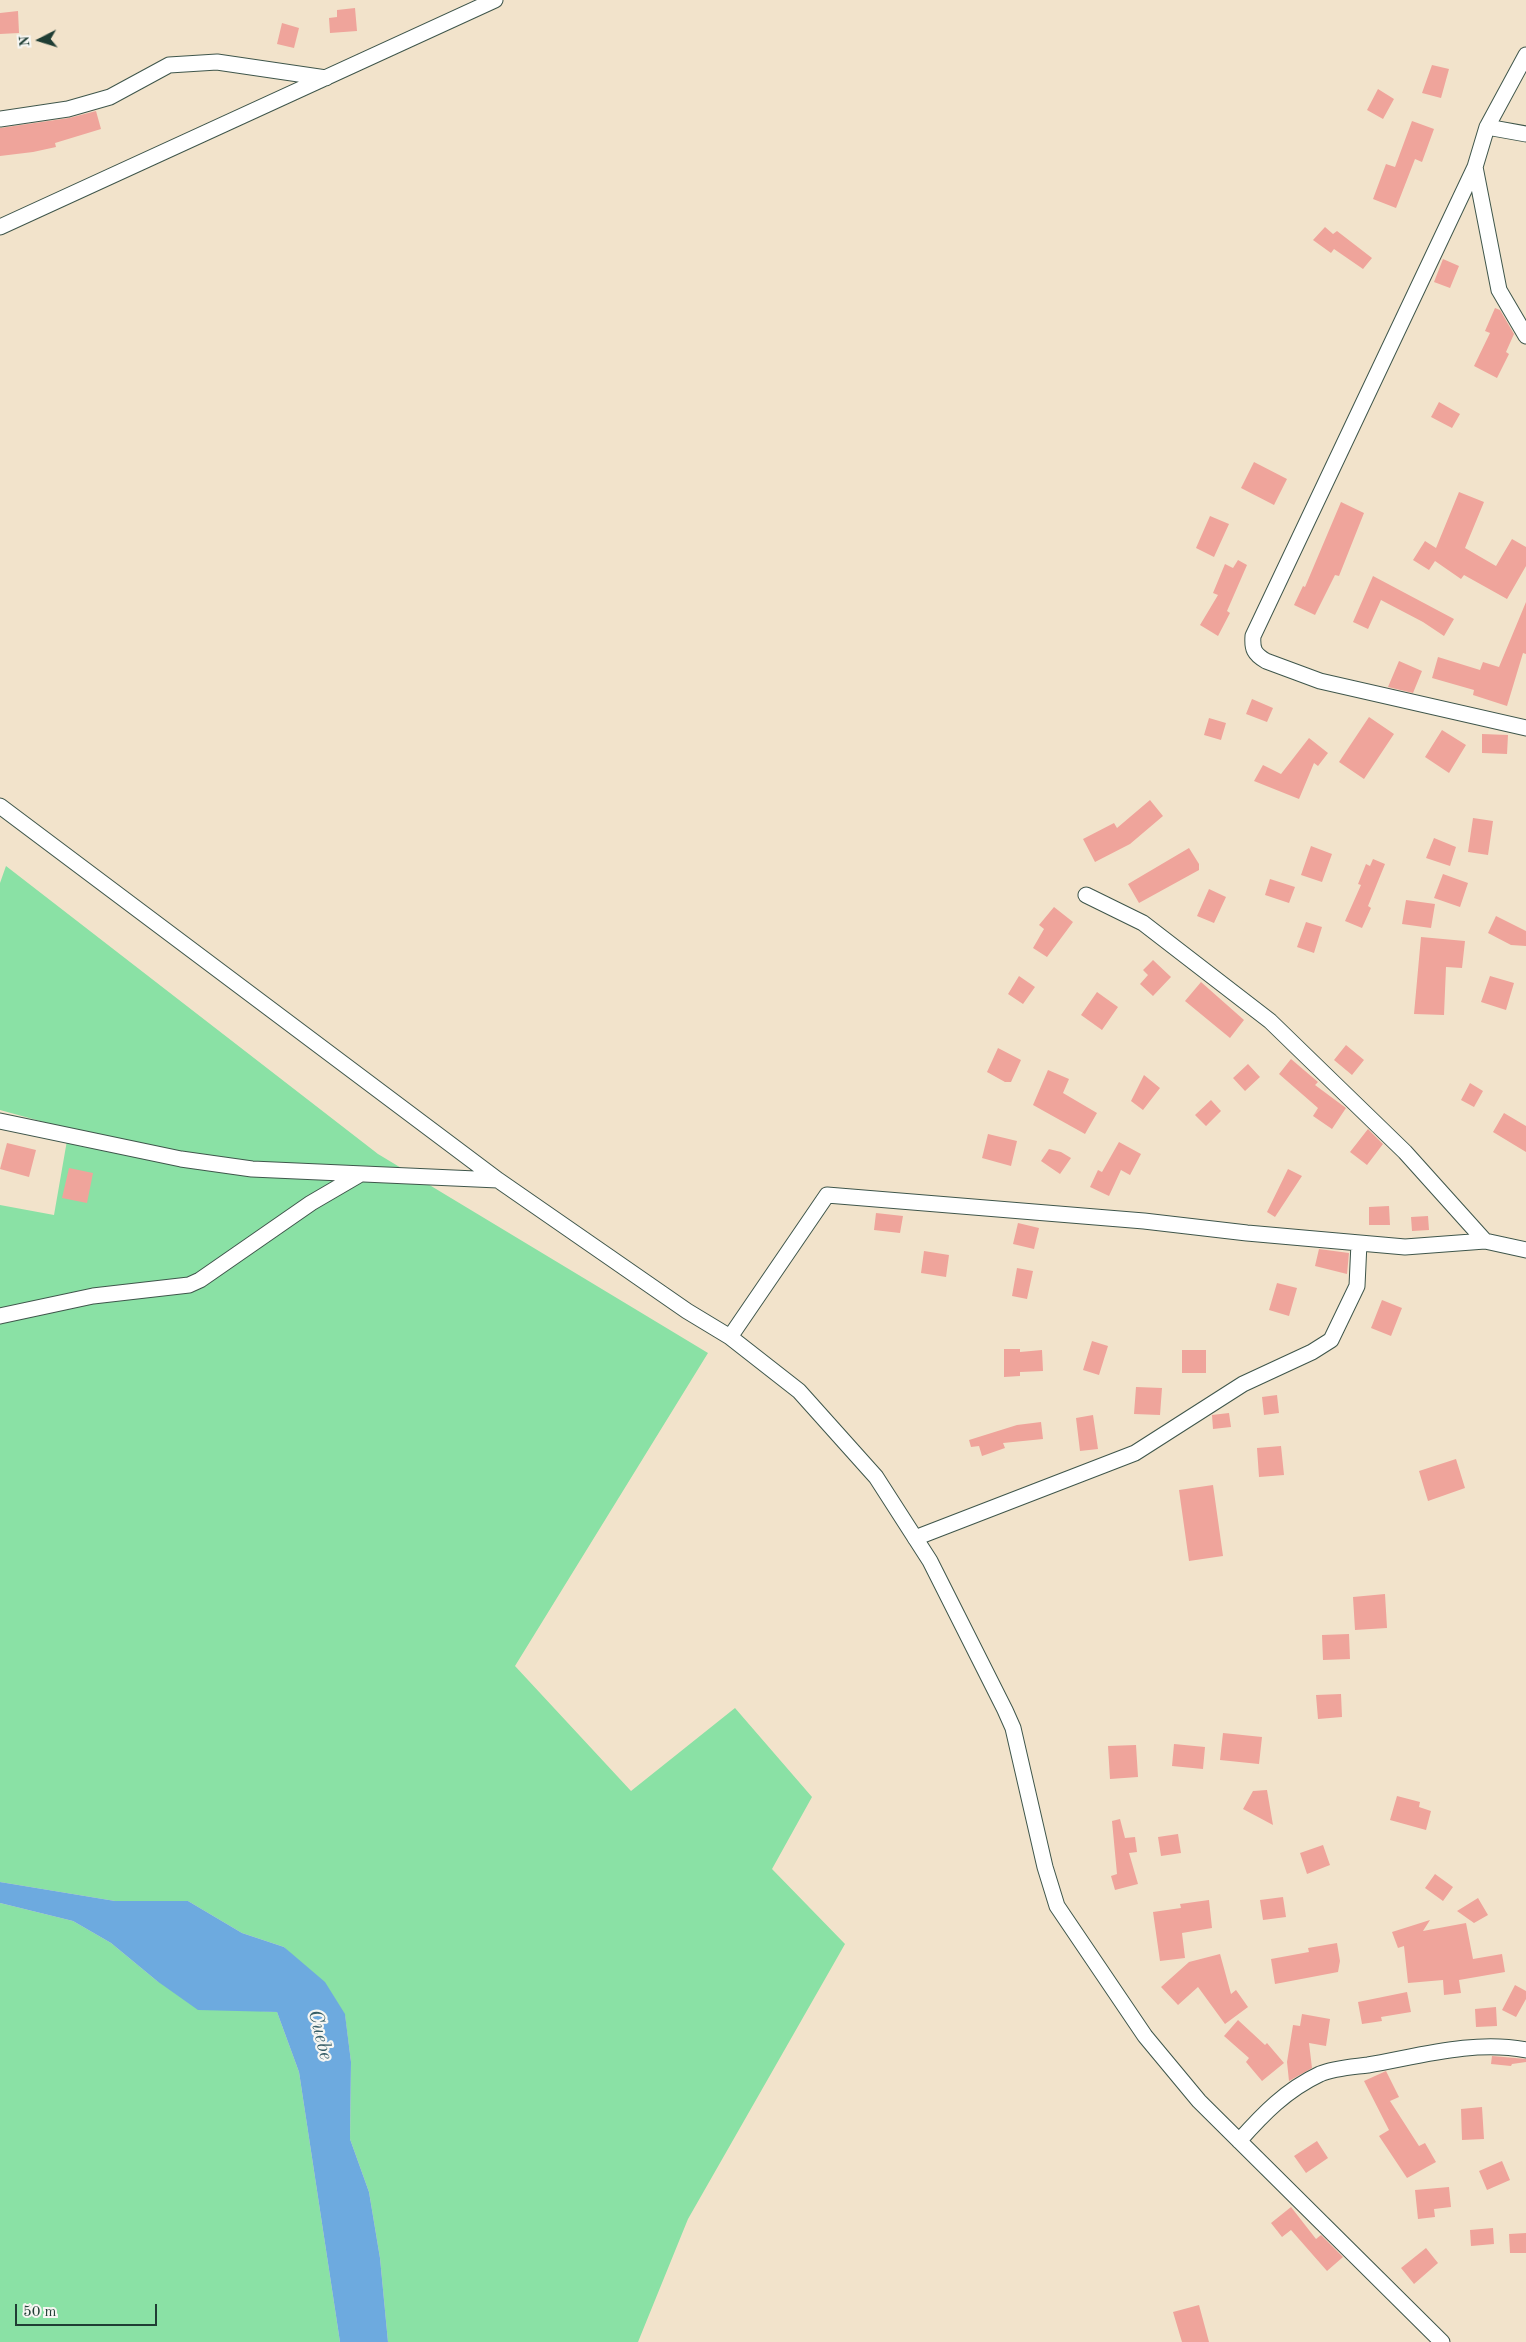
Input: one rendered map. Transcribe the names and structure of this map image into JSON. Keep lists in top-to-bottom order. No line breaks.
{"water":["Cuebe"],"scale_bar":"50 m","north":"left"}
